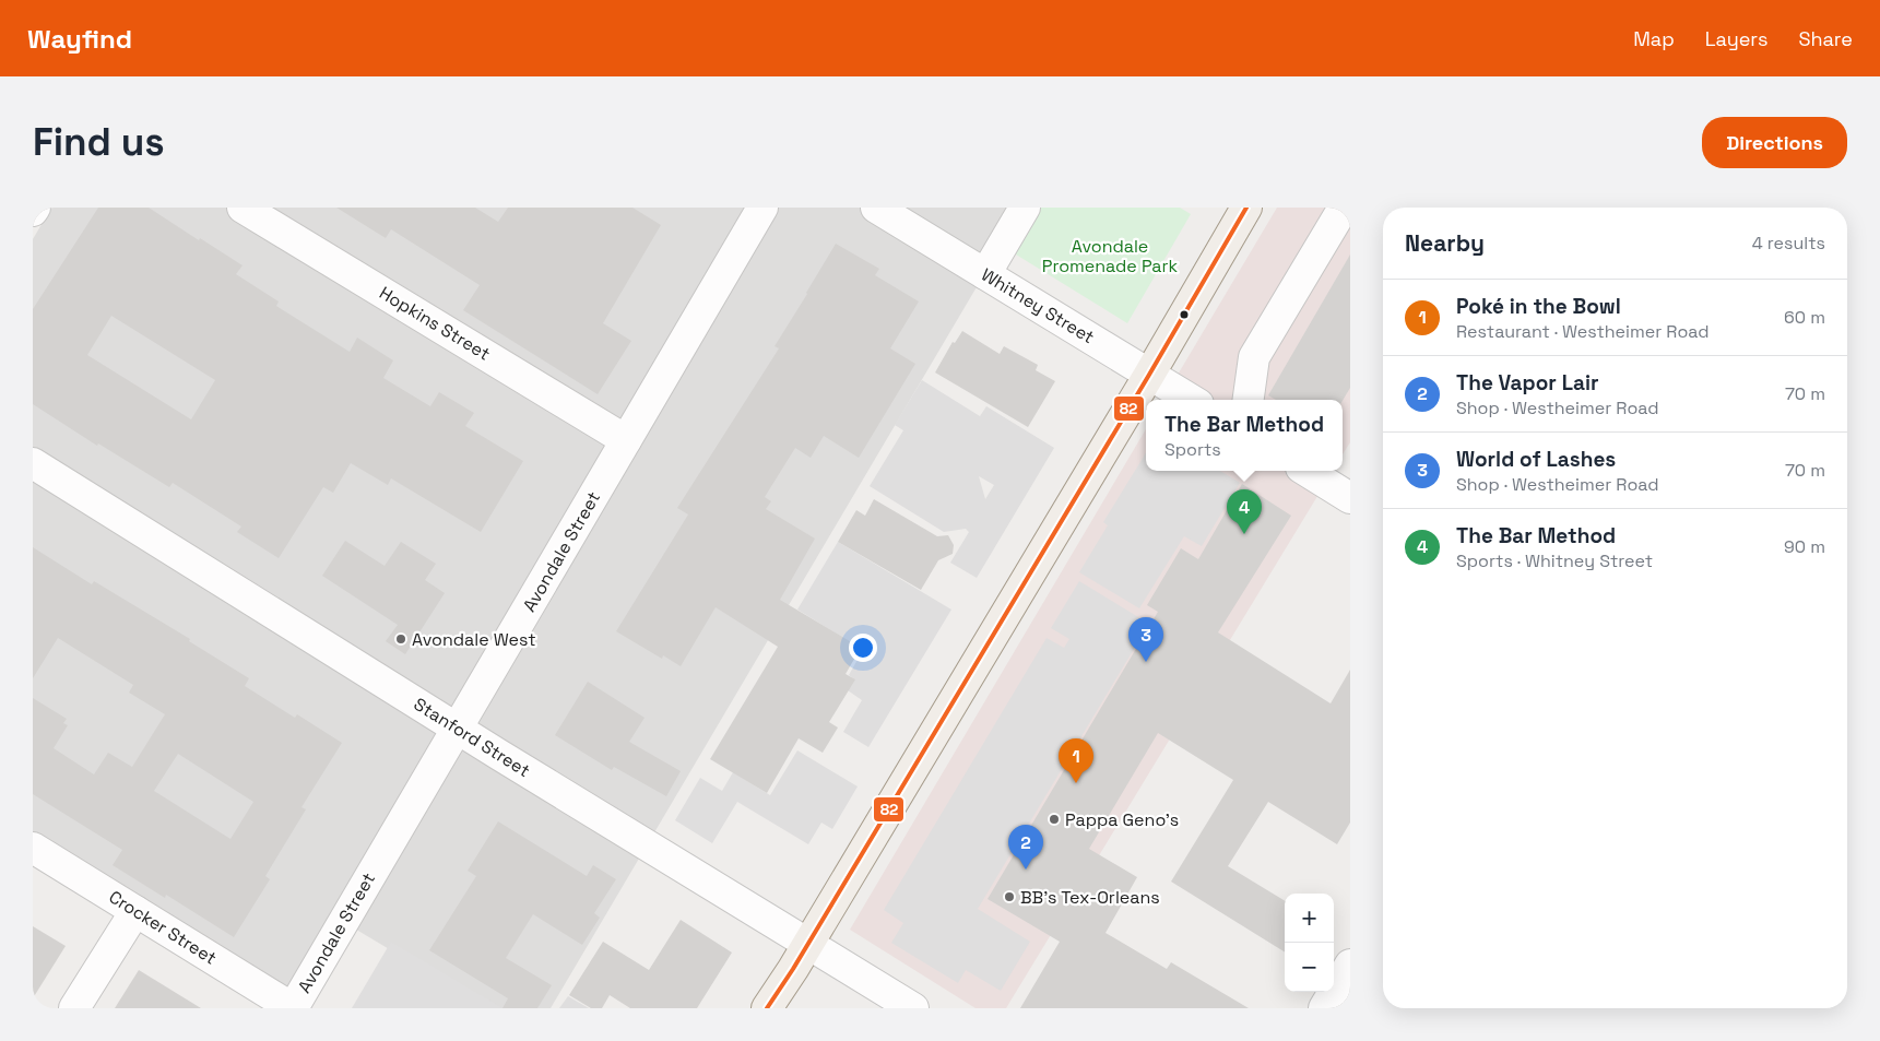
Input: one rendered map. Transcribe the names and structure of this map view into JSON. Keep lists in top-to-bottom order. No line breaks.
{"streets":{"street":["Whitney Street","Hopkins Street","Avondale Street","Stanford Street","Crocker Street"]},"crossings":[["Hopkins Street","Avondale Street"],["Avondale Street","Stanford Street"],["Avondale Street","Crocker Street"]],"parks":["Avondale Promenade Park"],"places":["Avondale West","Pappa Geno's","BB's Tex-Orleans"],"lines":["transit line 82"],"page":{"header":"Wayfind","nav":["Map","Layers","Share"],"buttons":"Directions","title":"Find us","heading":["Nearby","4 results"],"list":[{"mark":"1","name":"Poké in the Bowl","note":"Restaurant · Westheimer Road","value":"60 m"},{"mark":"2","name":"The Vapor Lair","note":"Shop · Westheimer Road","value":"70 m"},{"mark":"3","name":"World of Lashes","note":"Shop · Westheimer Road","value":"70 m"},{"mark":"4","name":"The Bar Method","note":"Sports · Whitney Street","value":"90 m"}],"popup":["The Bar Method","Sports"],"pins":["4","3","1","2"],"map_buttons":["+","−"]}}
